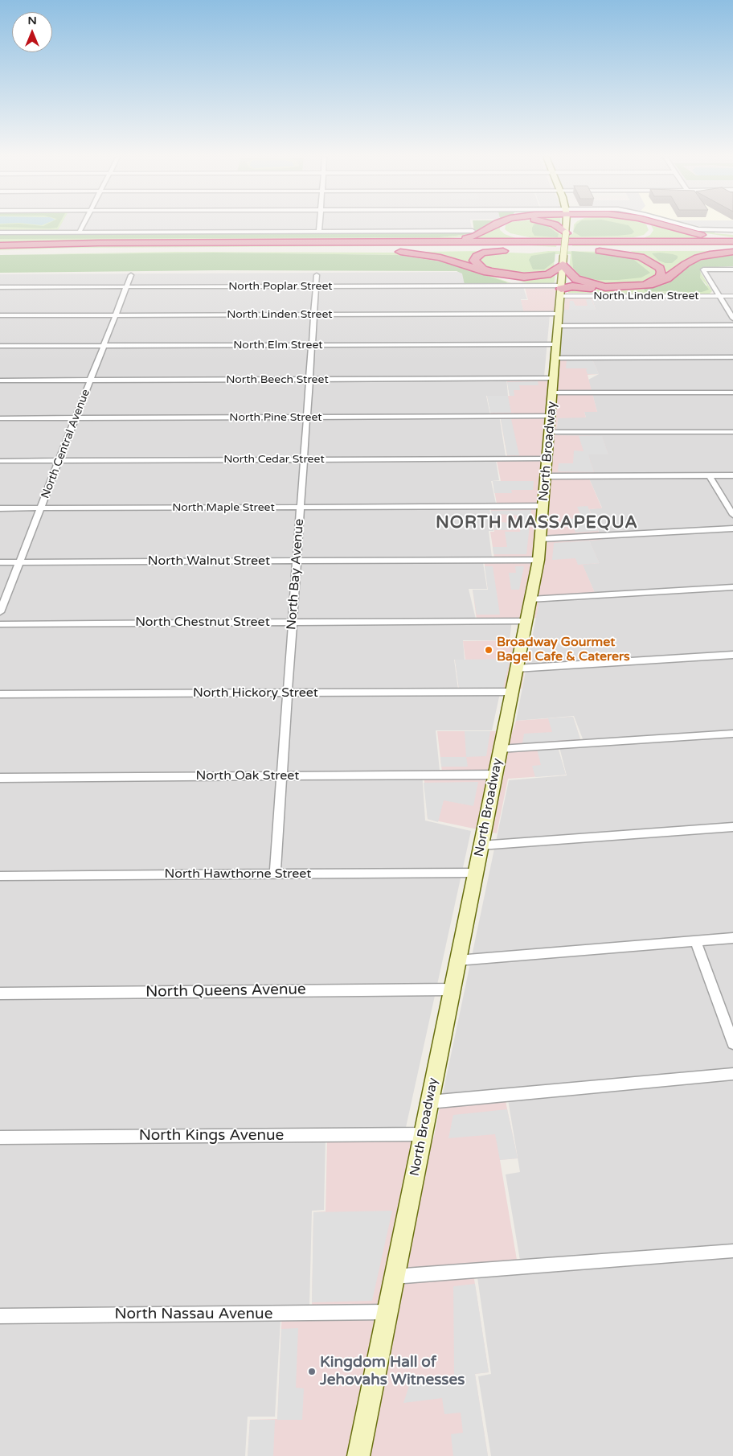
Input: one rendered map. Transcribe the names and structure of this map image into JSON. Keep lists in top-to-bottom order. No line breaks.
{"streets":{"main road":["North Broadway"],"street":["North Poplar Street","North Linden Street","North Elm Street","North Beech Street","North Pine Street","North Central Avenue","North Cedar Street","North Maple Street","North Walnut Street","North Bay Avenue","North Chestnut Street","North Hickory Street","North Oak Street","North Hawthorne Street","North Queens Avenue","North Kings Avenue","North Nassau Avenue"]},"crossings":[["North Poplar Street","North Linden Street"],["North Poplar Street","North Central Avenue"],["North Poplar Street","North Broadway"],["North Poplar Street","North Bay Avenue"],["North Linden Street","North Central Avenue"],["North Linden Street","North Broadway"],["North Linden Street","North Bay Avenue"],["North Elm Street","North Central Avenue"],["North Elm Street","North Broadway"],["North Elm Street","North Bay Avenue"],["North Beech Street","North Central Avenue"],["North Beech Street","North Broadway"],["North Beech Street","North Bay Avenue"],["North Pine Street","North Central Avenue"],["North Pine Street","North Broadway"],["North Pine Street","North Bay Avenue"],["North Central Avenue","North Cedar Street"],["North Central Avenue","North Maple Street"],["North Central Avenue","North Walnut Street"],["North Broadway","North Cedar Street"],["North Broadway","North Maple Street"],["North Broadway","North Walnut Street"],["North Broadway","North Chestnut Street"],["North Broadway","North Hickory Street"],["North Broadway","North Oak Street"],["North Broadway","North Hawthorne Street"],["North Broadway","North Queens Avenue"],["North Broadway","North Kings Avenue"],["North Broadway","North Nassau Avenue"],["North Cedar Street","North Bay Avenue"],["North Maple Street","North Bay Avenue"],["North Walnut Street","North Bay Avenue"],["North Bay Avenue","North Chestnut Street"],["North Bay Avenue","North Hickory Street"],["North Bay Avenue","North Oak Street"],["North Bay Avenue","North Hawthorne Street"]],"districts":["NORTH MASSAPEQUA"],"places":["Broadway Gourmet Bagel Cafe & Caterers","Kingdom Hall of Jehovahs Witnesses"],"north":"top"}
